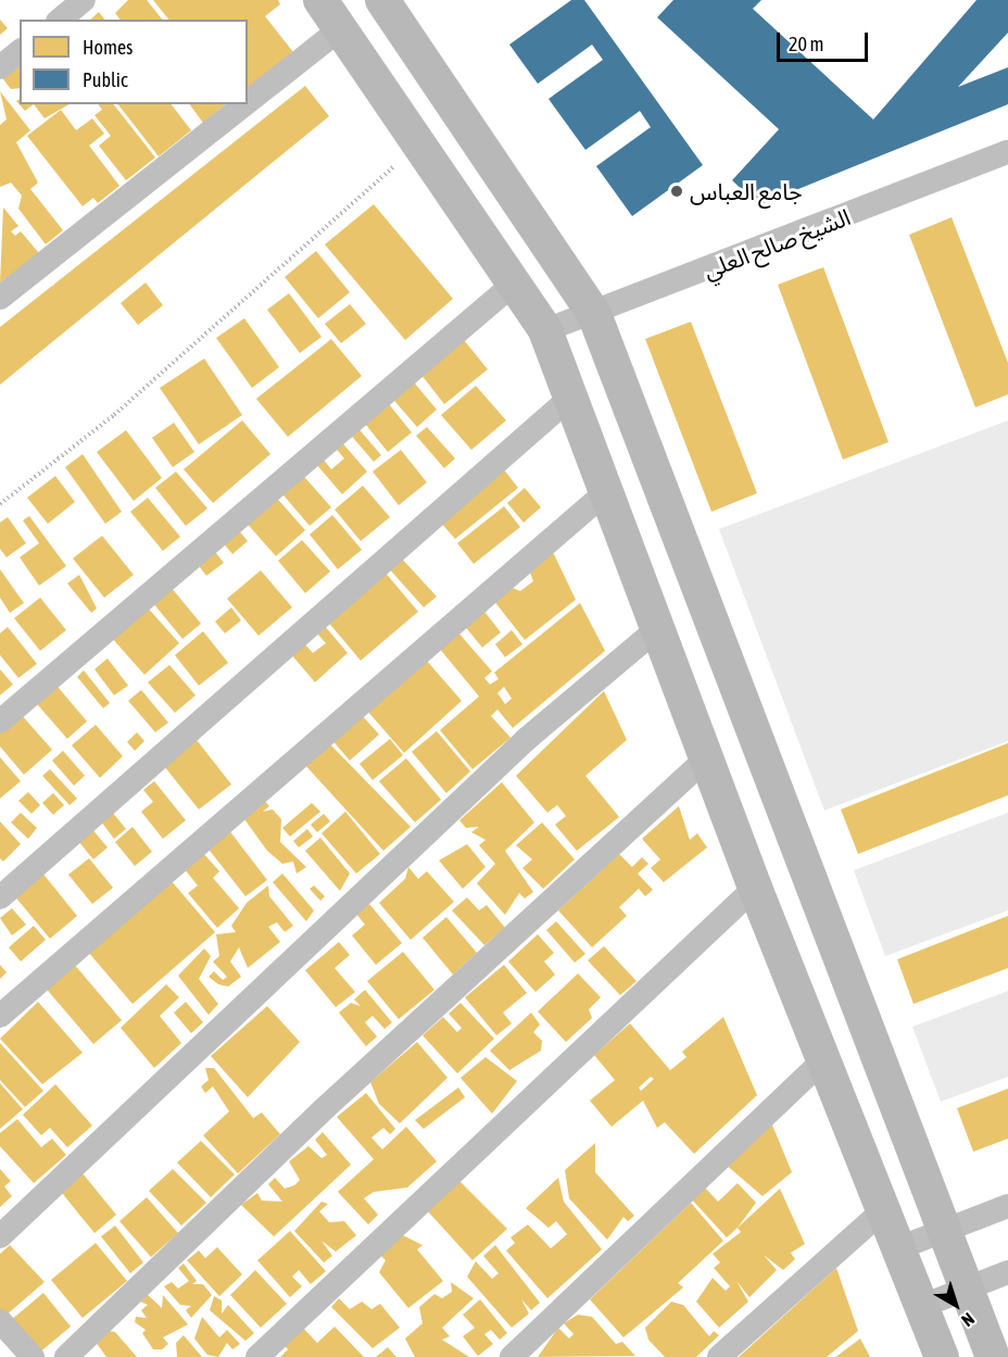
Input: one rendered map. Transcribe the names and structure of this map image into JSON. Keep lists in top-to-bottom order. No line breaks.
{"streets":{"street":["الشيخ صالح العلي"]},"places":["جامع العباس"],"legend":["Homes","Public"],"scale_bar":"20 m","north":"bottom right"}
